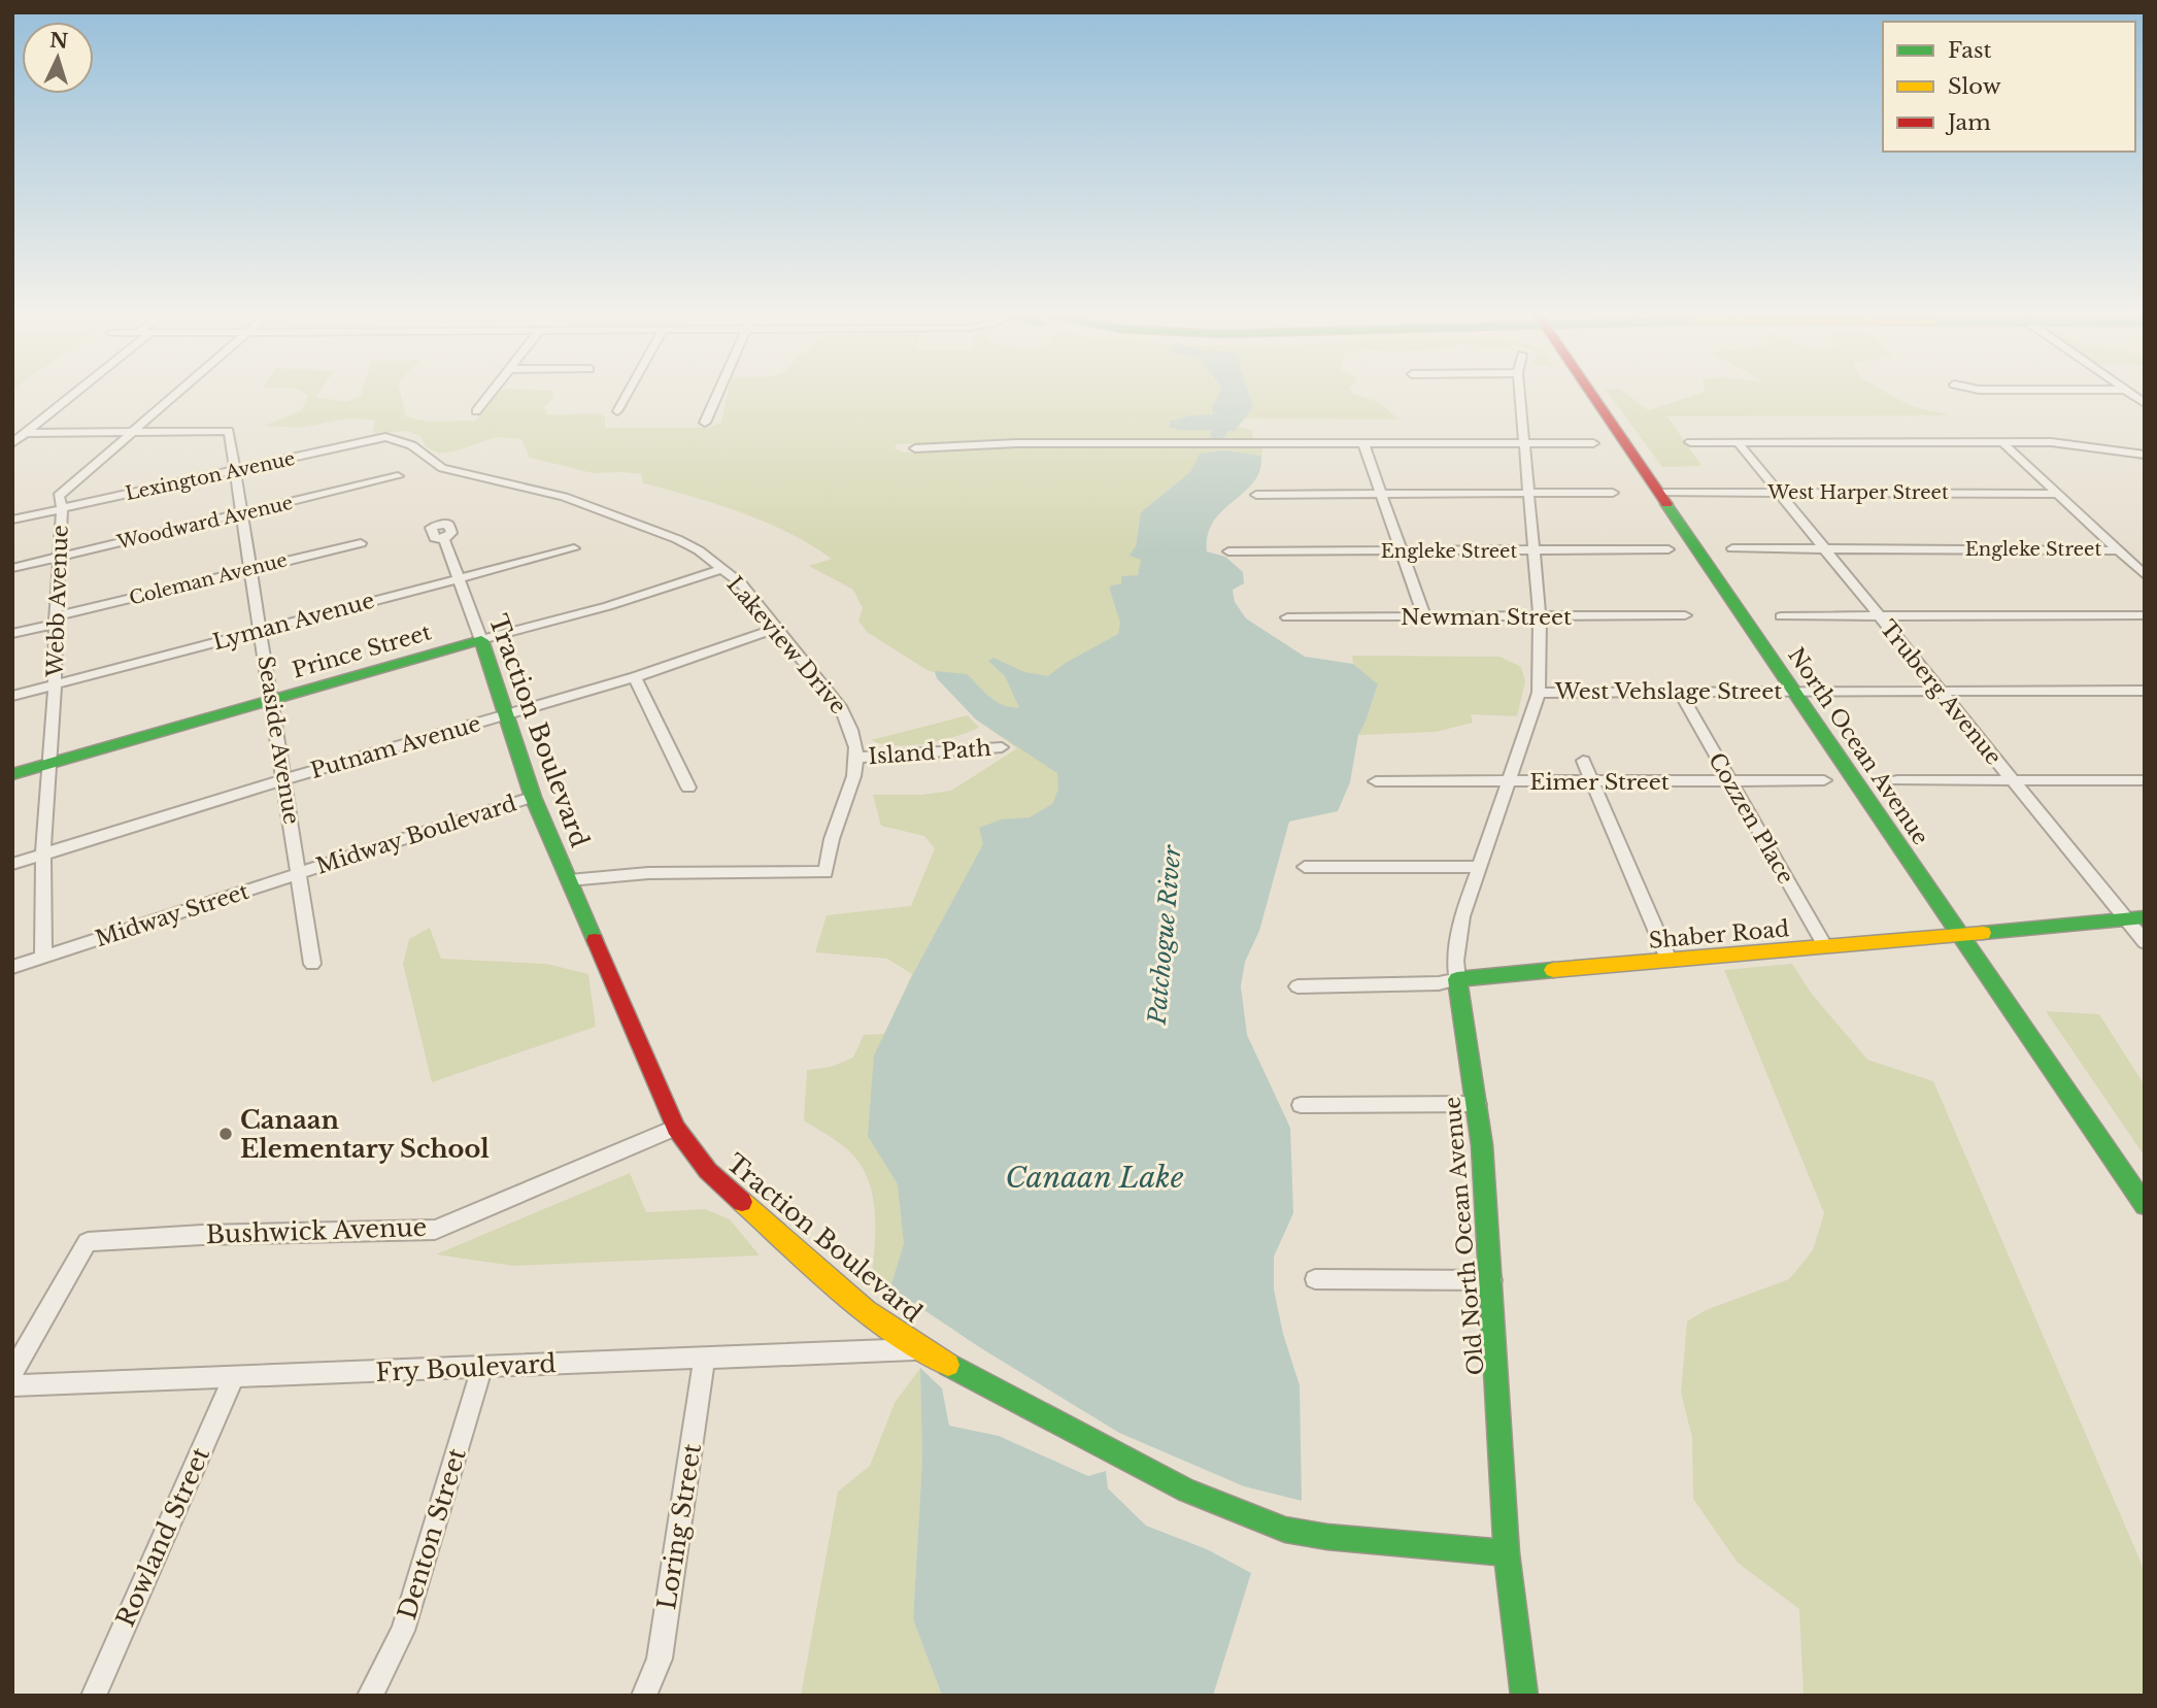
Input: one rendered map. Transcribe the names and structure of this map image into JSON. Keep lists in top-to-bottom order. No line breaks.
{"streets":{"main road":["Prince Street","Traction Boulevard","North Ocean Avenue","Shaber Road","Old North Ocean Avenue"],"street":["Lexington Avenue","West Harper Street","Woodward Avenue","Engleke Street","Coleman Avenue","Webb Avenue","Newman Street","Lyman Avenue","Lakeview Drive","West Vehslage Street","Truberg Avenue","Seaside Avenue","Putnam Avenue","Island Path","Eimer Street","Cozzen Place","Midway Boulevard","Midway Street","Bushwick Avenue","Fry Boulevard","Loring Street","Denton Street","Rowland Street"]},"crossings":[["Lexington Avenue","Webb Avenue"],["Lexington Avenue","Lakeview Drive"],["Lexington Avenue","Seaside Avenue"],["West Harper Street","Truberg Avenue"],["West Harper Street","North Ocean Avenue"],["Woodward Avenue","Webb Avenue"],["Woodward Avenue","Seaside Avenue"],["Engleke Street","Truberg Avenue"],["Engleke Street","Old North Ocean Avenue"],["Coleman Avenue","Webb Avenue"],["Coleman Avenue","Seaside Avenue"],["Webb Avenue","Lyman Avenue"],["Webb Avenue","Prince Street"],["Webb Avenue","Seaside Avenue"],["Webb Avenue","Putnam Avenue"],["Webb Avenue","Midway Street"],["Newman Street","Old North Ocean Avenue"],["Lyman Avenue","Traction Boulevard"],["Lyman Avenue","Seaside Avenue"],["Lakeview Drive","Prince Street"],["Lakeview Drive","Traction Boulevard"],["Lakeview Drive","Putnam Avenue"],["Lakeview Drive","Island Path"],["Prince Street","Traction Boulevard"],["Prince Street","Seaside Avenue"],["West Vehslage Street","Truberg Avenue"],["West Vehslage Street","North Ocean Avenue"],["West Vehslage Street","Cozzen Place"],["West Vehslage Street","Old North Ocean Avenue"],["Truberg Avenue","Shaber Road"],["Traction Boulevard","Putnam Avenue"],["Traction Boulevard","Midway Boulevard"],["Traction Boulevard","Bushwick Avenue"],["Traction Boulevard","Old North Ocean Avenue"],["Traction Boulevard","Fry Boulevard"],["Seaside Avenue","Putnam Avenue"],["Seaside Avenue","Midway Boulevard"],["Seaside Avenue","Midway Street"],["North Ocean Avenue","Shaber Road"],["Eimer Street","Cozzen Place"],["Eimer Street","Old North Ocean Avenue"],["Cozzen Place","Shaber Road"],["Midway Boulevard","Midway Street"],["Shaber Road","Old North Ocean Avenue"],["Fry Boulevard","Loring Street"],["Fry Boulevard","Denton Street"],["Fry Boulevard","Rowland Street"]],"water":["Patchogue River","Canaan Lake"],"places":["Canaan Elementary School"],"legend":["Fast","Slow","Jam"],"north":"top"}
